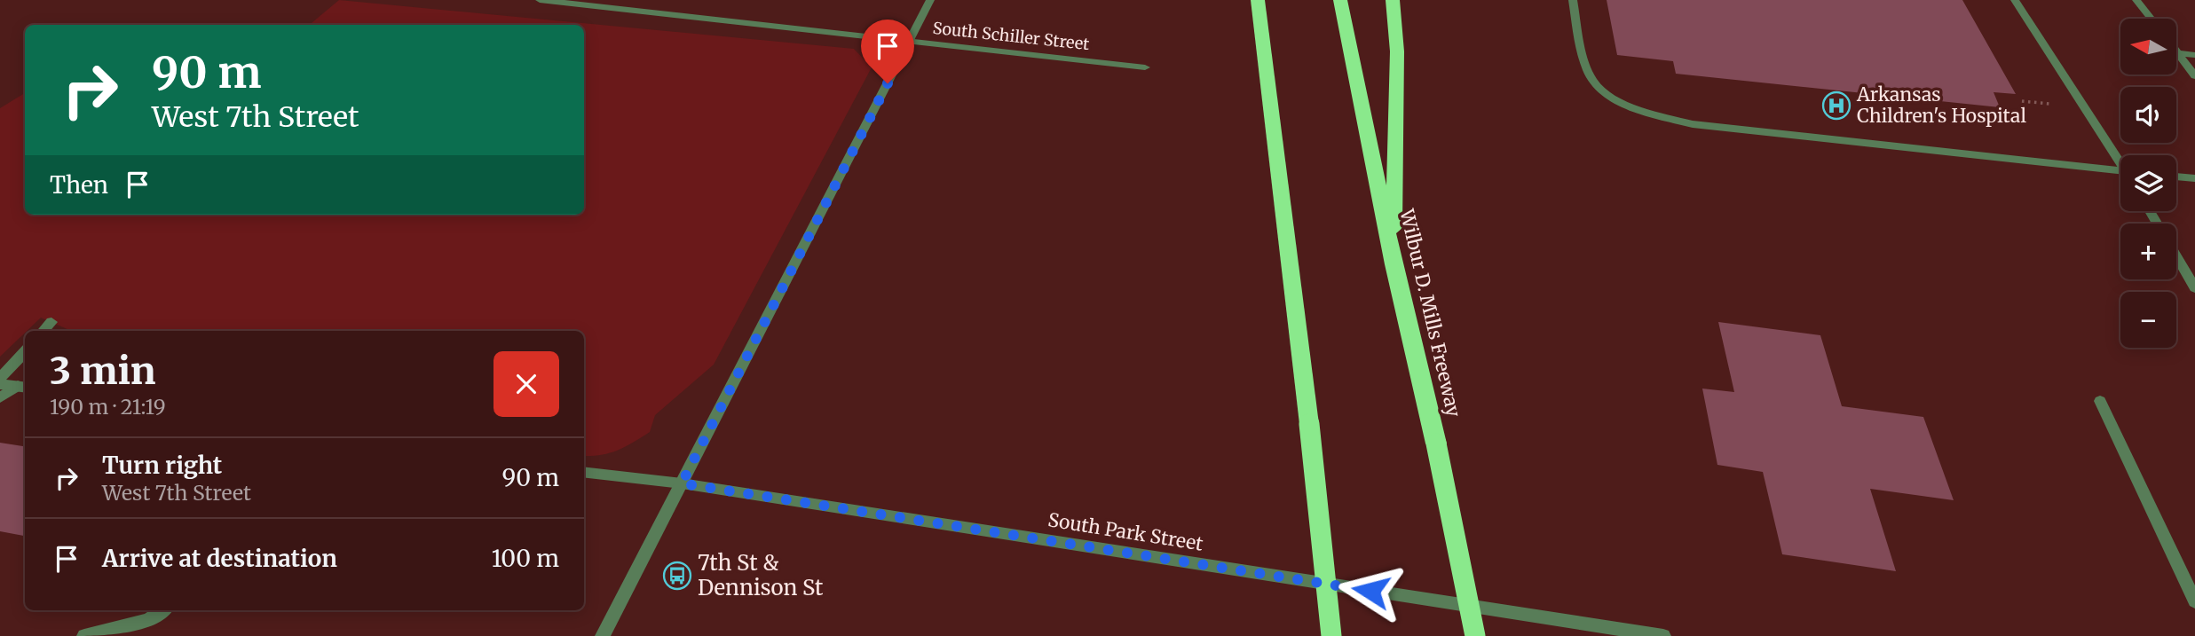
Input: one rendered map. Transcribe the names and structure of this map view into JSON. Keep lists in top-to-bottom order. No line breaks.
{"streets":{"highway":["Wilbur D. Mills Freeway"],"street":["South Schiller Street","South Park Street"]},"places":{"hospital":["Arkansas Children's Hospital"],"bus stop":["7th St & Dennison St"]},"north":"left","page":{"map_buttons":["+","−"],"turn":["90 m","West 7th Street"],"then":"Then","heading":["3 min","190 m · 21:19"],"list":[{"name":"Turn right","note":"West 7th Street","value":"90 m"},{"name":"Arrive at destination","value":"100 m"}]}}
